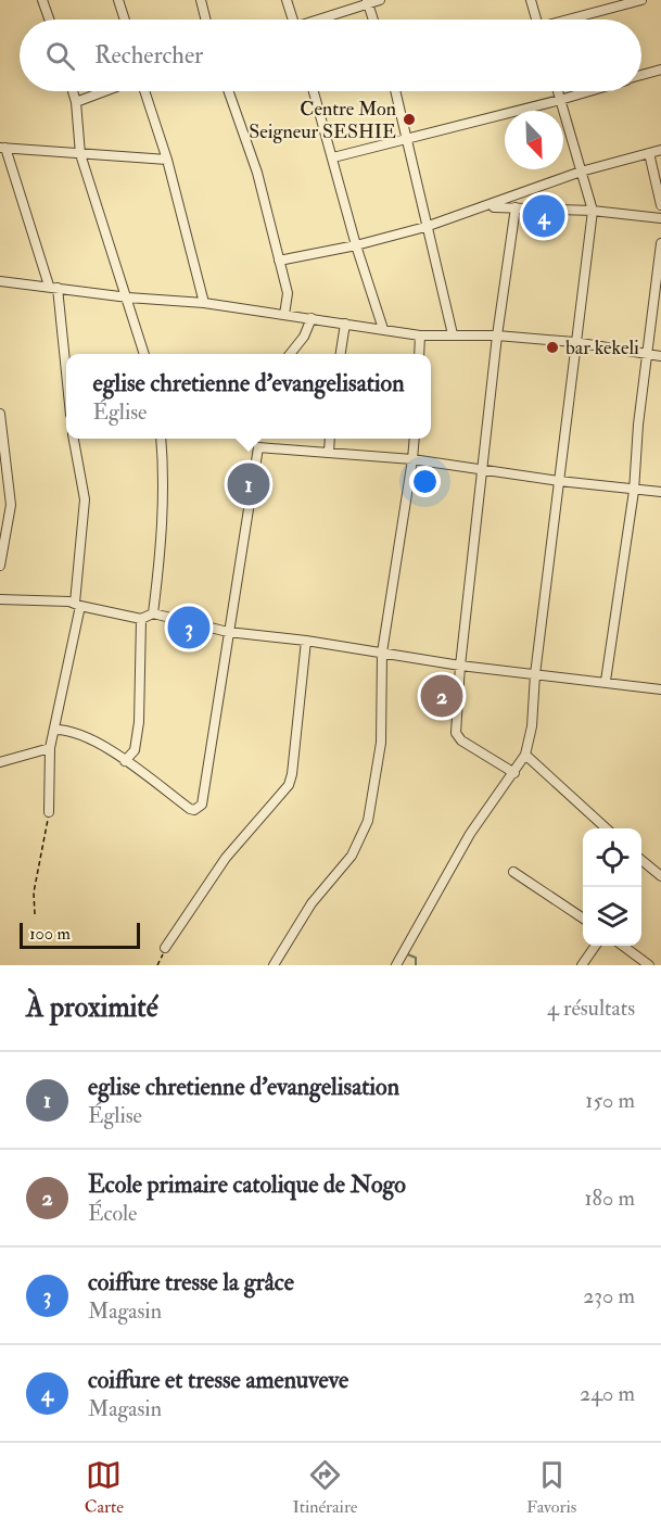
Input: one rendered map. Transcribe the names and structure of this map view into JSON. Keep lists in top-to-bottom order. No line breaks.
{"places":["Centre Mon Seigneur SESHIE","bar kekeli"],"scale_bar":"100 m","north":"bottom right","page":{"search":"Rechercher","pins":["4","1","3","2"],"popup":["eglise chretienne d'evangelisation","Église"],"scale":"100 m","heading":["À proximité","4 résultats"],"list":[{"mark":"1","name":"eglise chretienne d'evangelisation","note":"Église","value":"150 m"},{"mark":"2","name":"Ecole primaire catolique de Nogo","note":"École","value":"180 m"},{"mark":"3","name":"coiffure tresse la grâce","note":"Magasin","value":"230 m"},{"mark":"4","name":"coiffure et tresse amenuveve","note":"Magasin","value":"240 m"}],"nav":["Carte","Itinéraire","Favoris"]}}
